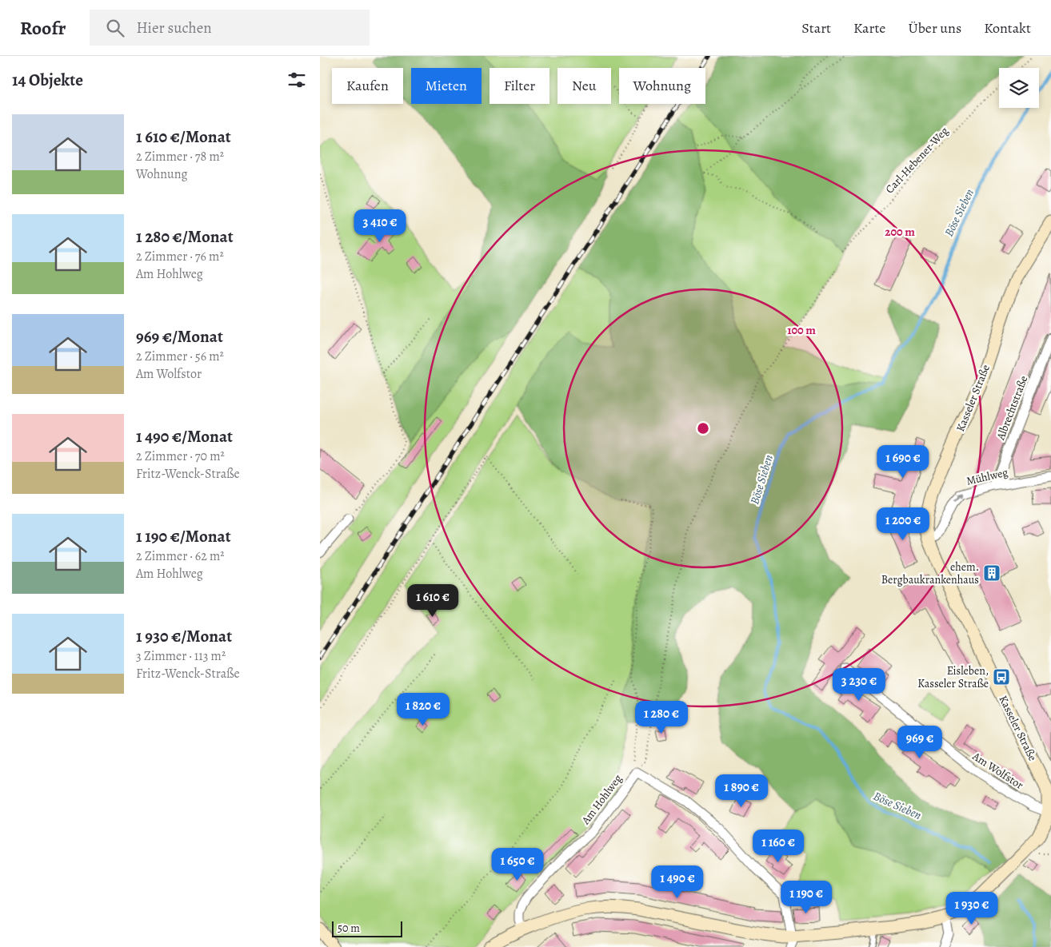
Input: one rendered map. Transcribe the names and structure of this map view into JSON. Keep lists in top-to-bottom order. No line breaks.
{"streets":{"main road":["Kasseler Straße"],"street":["Albrechtstraße","Mühlweg","Am Wolfstor","Am Hohlweg"],"path":["Carl-Hebener-Weg"]},"crossings":[["Kasseler Straße","Mühlweg"],["Kasseler Straße","Am Wolfstor"],["Albrechtstraße","Mühlweg"]],"one_way":["Mühlweg"],"water":["Böse Sieben"],"places":{"building":["ehem. Bergbaukrankenhaus"],"bus stop":["Eisleben, Kasseler Straße"]},"scale_bar":"50 m","page":{"header":"Roofr","search":"Hier suchen","nav":["Start","Karte","Über uns","Kontakt"],"heading":"14 Objekte","chip":["Kaufen","Mieten","Filter","Neu","Wohnung"],"list":[{"name":"1 610 €/Monat","note":"2 Zimmer · 78 m² · Wohnung"},{"name":"1 280 €/Monat","note":"2 Zimmer · 76 m² · Am Hohlweg"},{"name":"969 €/Monat","note":"2 Zimmer · 56 m² · Am Wolfstor"},{"name":"1 490 €/Monat","note":"2 Zimmer · 70 m² · Fritz-Wenck-Straße"},{"name":"1 190 €/Monat","note":"2 Zimmer · 62 m² · Am Hohlweg"},{"name":"1 930 €/Monat","note":"3 Zimmer · 113 m² · Fritz-Wenck-Straße"}],"price":["3 410 €","1 690 €","1 200 €","1 610 €","3 230 €","1 820 €","1 280 €","969 €","1 890 €","1 160 €","1 650 €","1 490 €","1 190 €","1 930 €"],"scale":"50 m"},"rings":["200 m","100 m"]}
